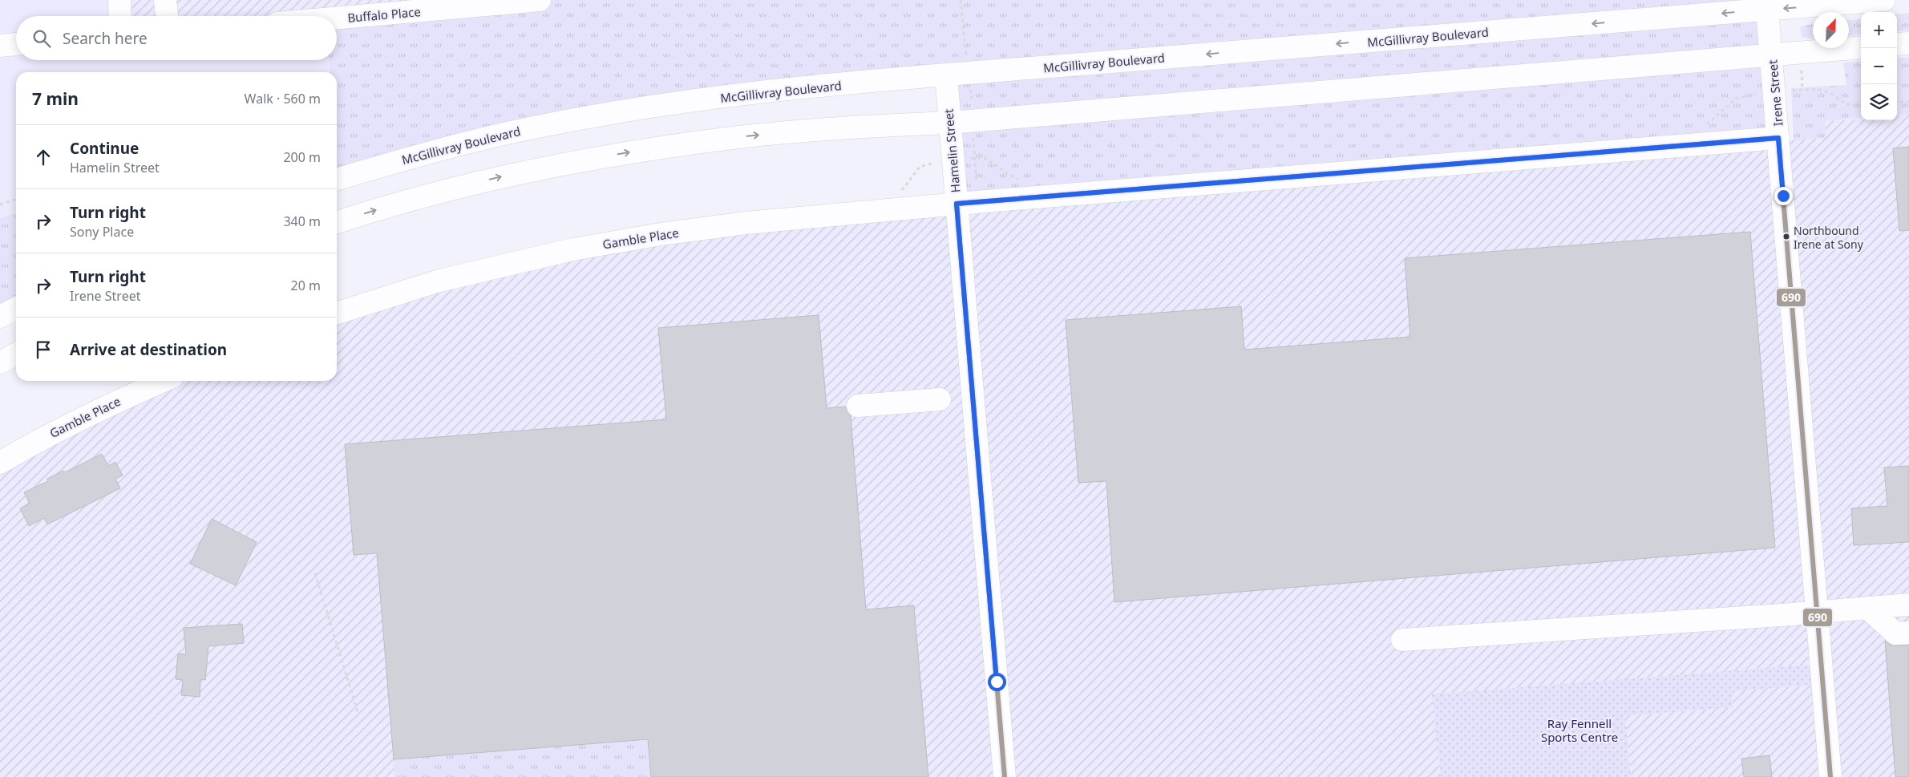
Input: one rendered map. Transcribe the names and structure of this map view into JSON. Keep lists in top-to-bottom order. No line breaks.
{"streets":{"street":["Buffalo Place","McGillivray Boulevard","Irene Street","Hamelin Street","Gamble Place"]},"crossings":[["McGillivray Boulevard","Irene Street"],["McGillivray Boulevard","Hamelin Street"],["Irene Street","Gamble Place"],["Hamelin Street","Gamble Place"]],"parks":["Ray Fennell Sports Centre"],"places":["Northbound Irene at Sony"],"lines":["transit line 690"],"north":"top right","page":{"map_buttons":["+","−"],"search":"Search here","heading":["7 min","Walk · 560 m"],"list":[["Continue","Hamelin Street","200 m"],["Turn right","Sony Place","340 m"],["Turn right","Irene Street","20 m"],"Arrive at destination"]}}
